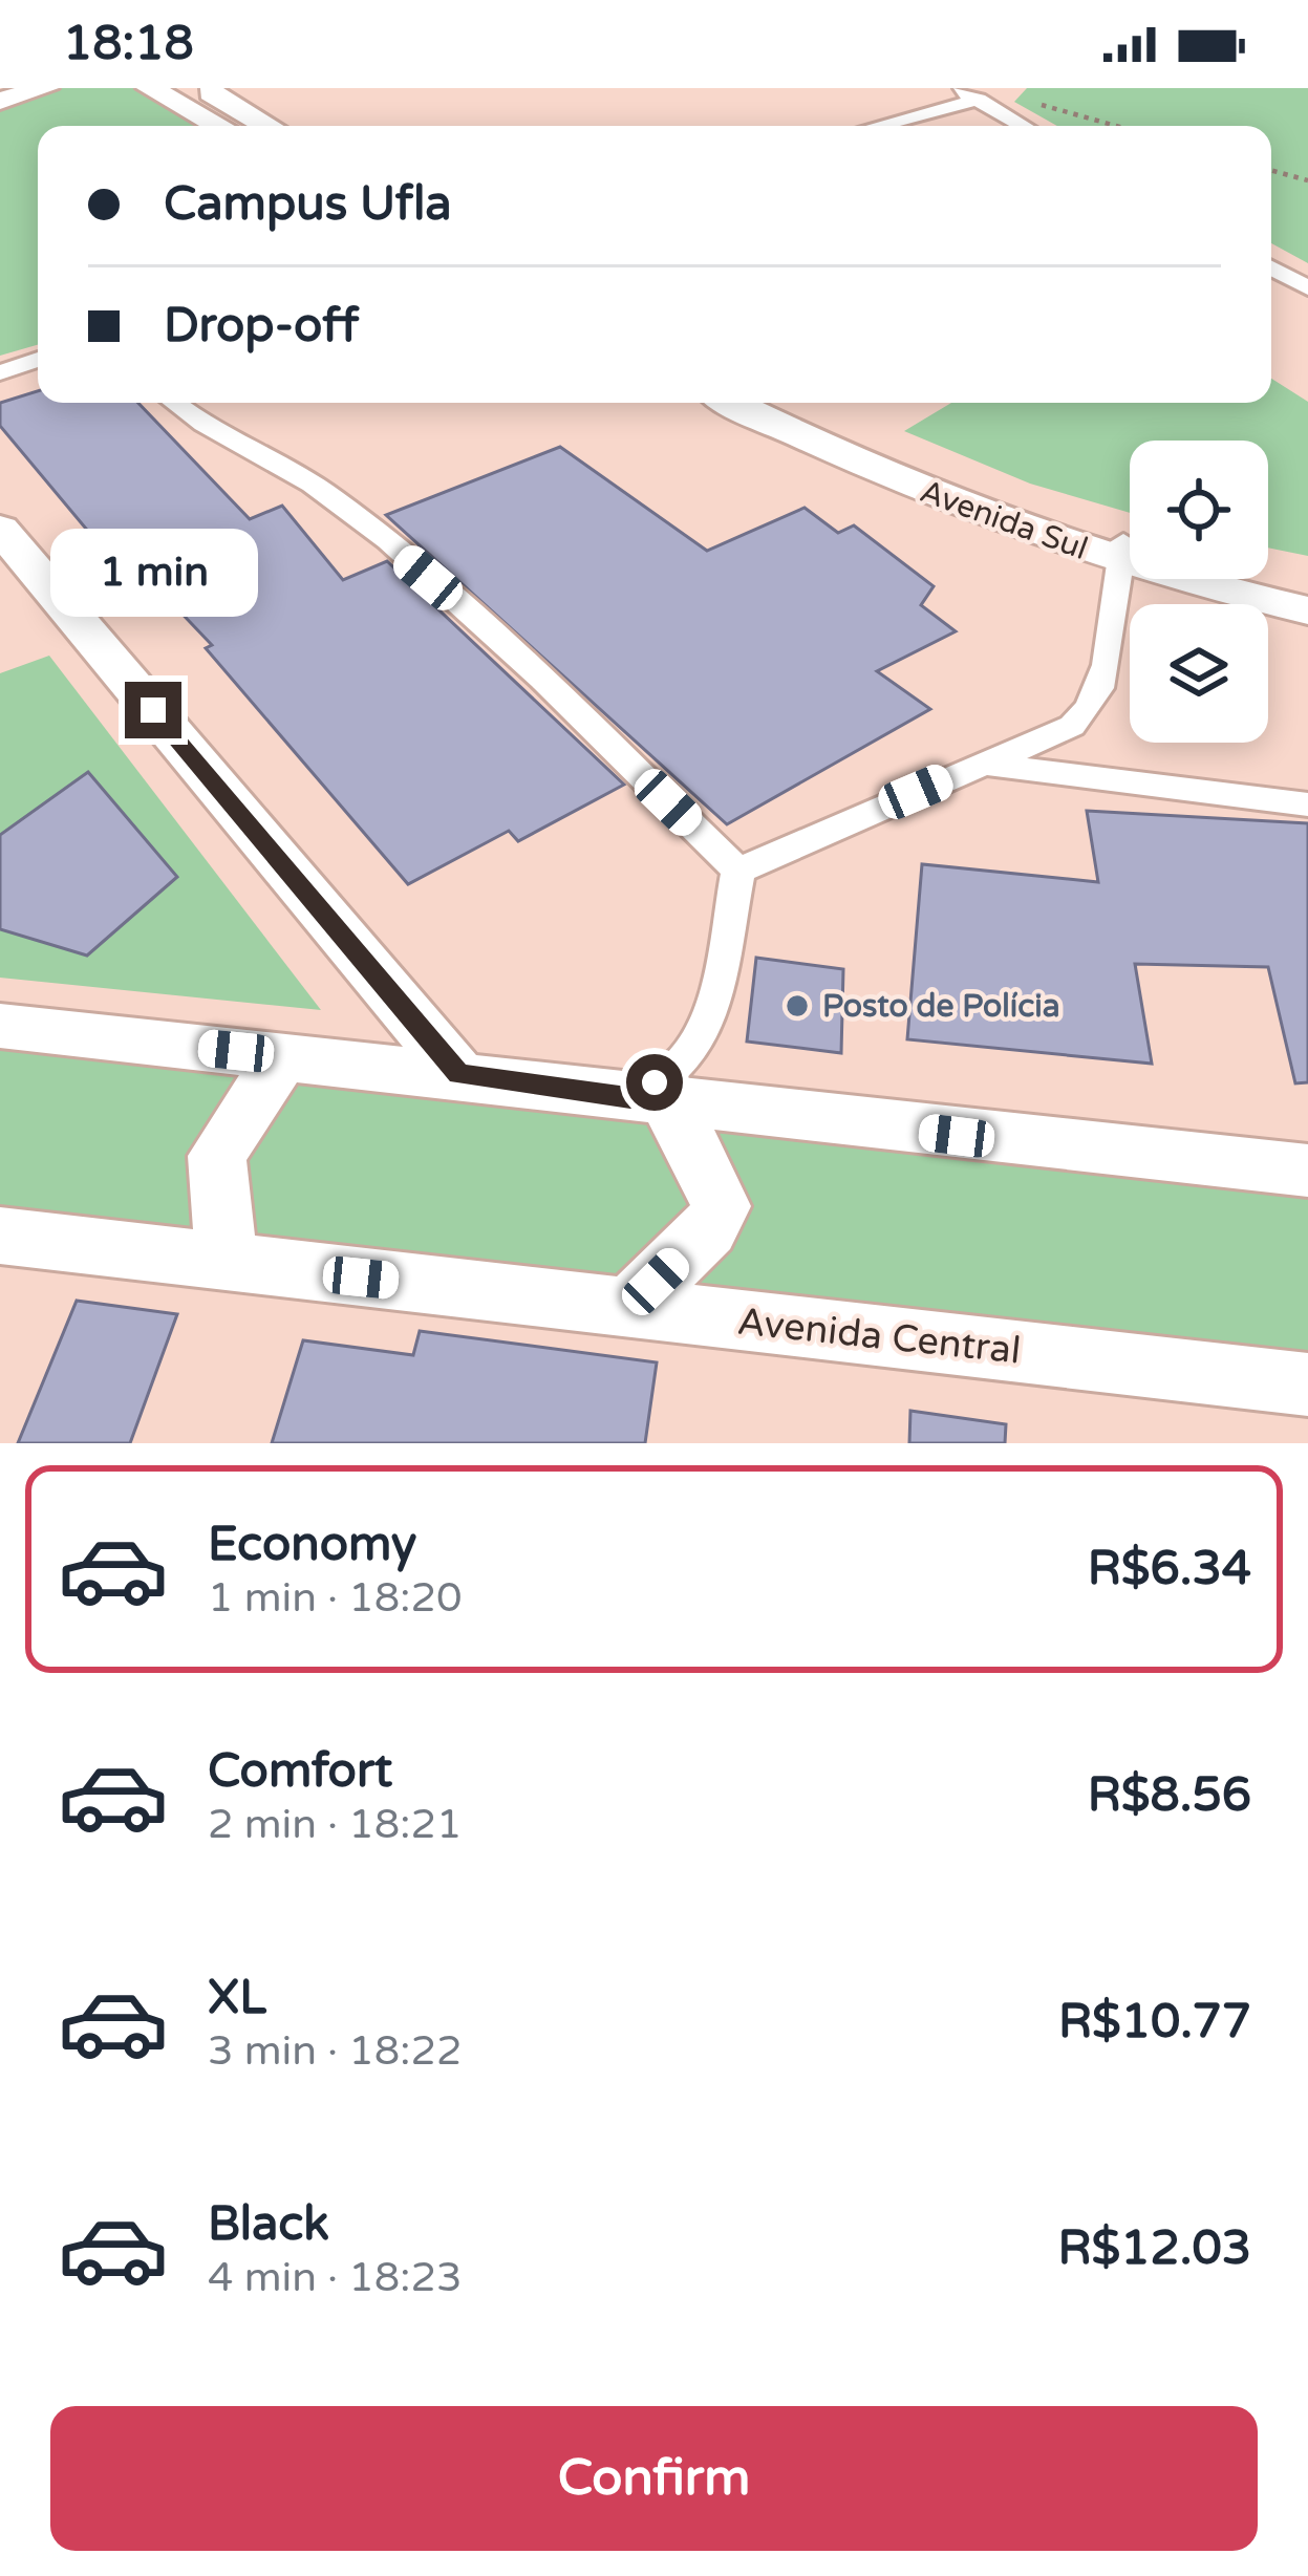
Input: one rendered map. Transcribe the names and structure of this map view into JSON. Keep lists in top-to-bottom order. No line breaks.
{"streets":{"street":["Avenida Sul","Avenida Central"]},"places":["Posto de Polícia"],"page":{"status":"18:18","banner":["Campus Ufla","Drop-off"],"bubble":"1 min","list":[{"name":"Economy","note":"1 min · 18:20","value":"R$6.34"},{"name":"Comfort","note":"2 min · 18:21","value":"R$8.56"},{"name":"XL","note":"3 min · 18:22","value":"R$10.77"},{"name":"Black","note":"4 min · 18:23","value":"R$12.03"}],"buttons":"Confirm"}}
